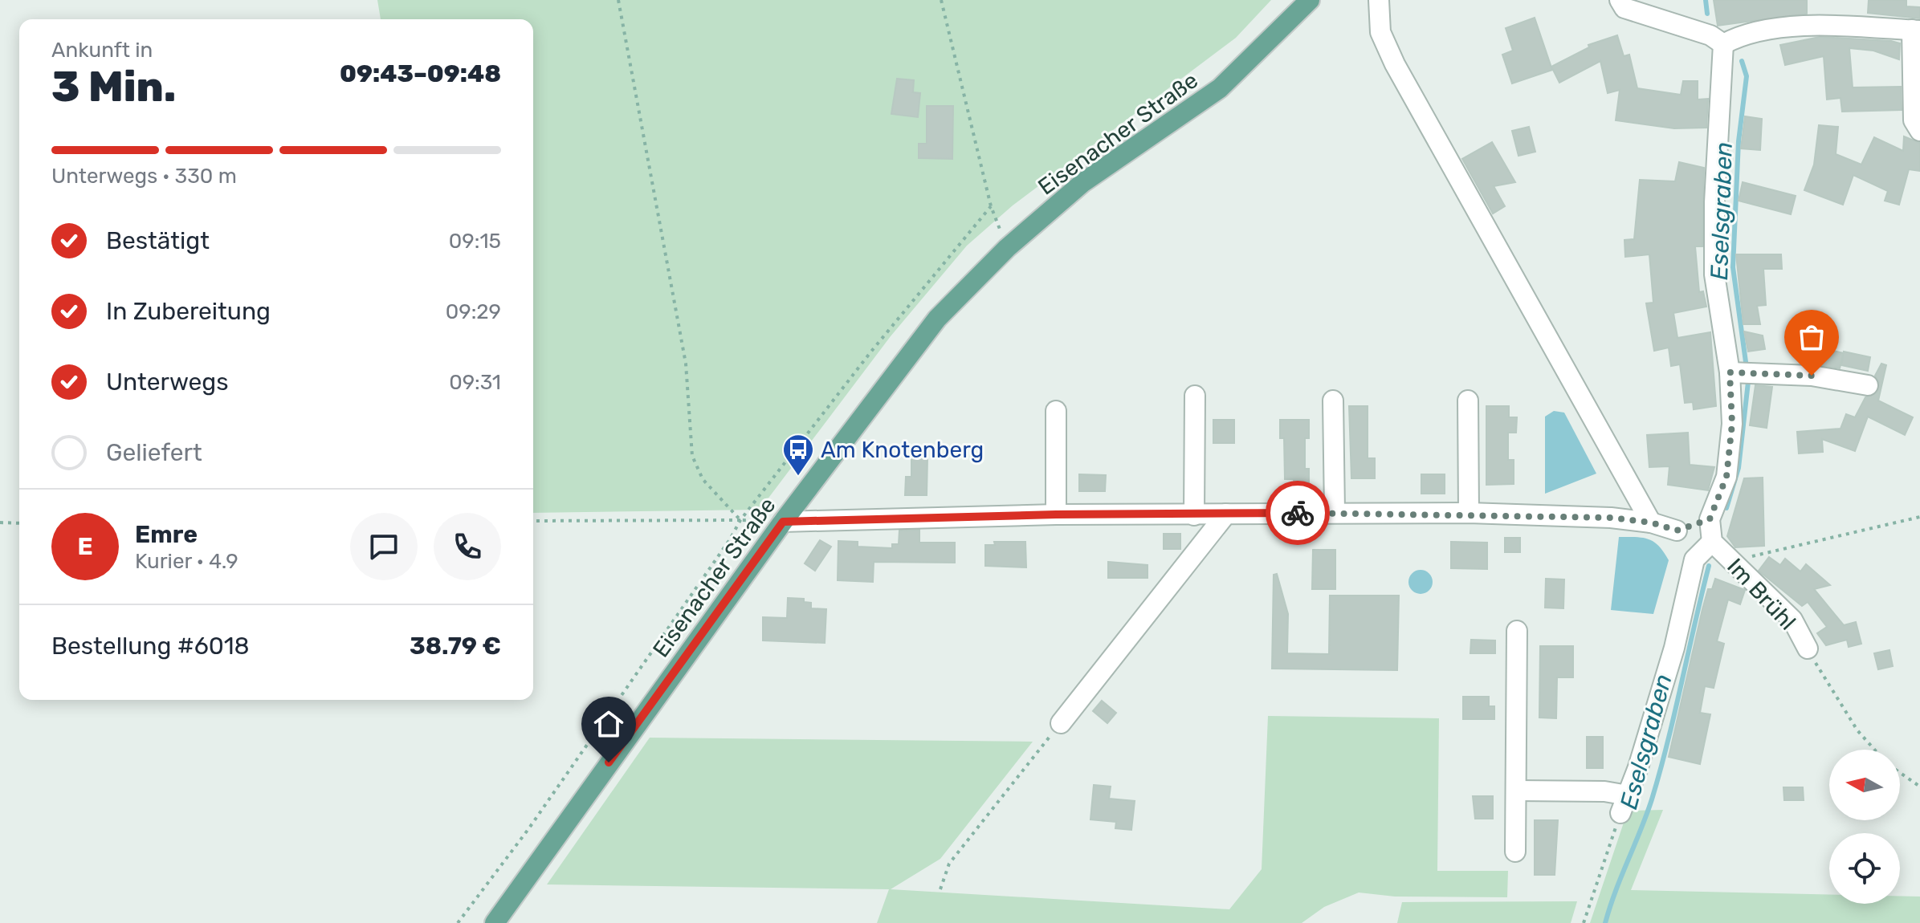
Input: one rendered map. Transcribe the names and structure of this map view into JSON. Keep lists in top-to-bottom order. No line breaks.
{"streets":{"main road":["Eisenacher Straße"],"street":["Im Brühl"]},"water":["Eselsgraben"],"places":{"bus stop":["Am Knotenberg"]},"north":"left","page":{"heading":["3 Min.","Ankunft in","09:43–09:48"],"panel":["Emre","Kurier · 4.9","Bestellung #6018","38.79 €"],"bar":"Unterwegs · 330 m","list":[["Bestätigt","09:15"],["In Zubereitung","09:29"],["Unterwegs","09:31"],"Geliefert"],"round":"E"}}
